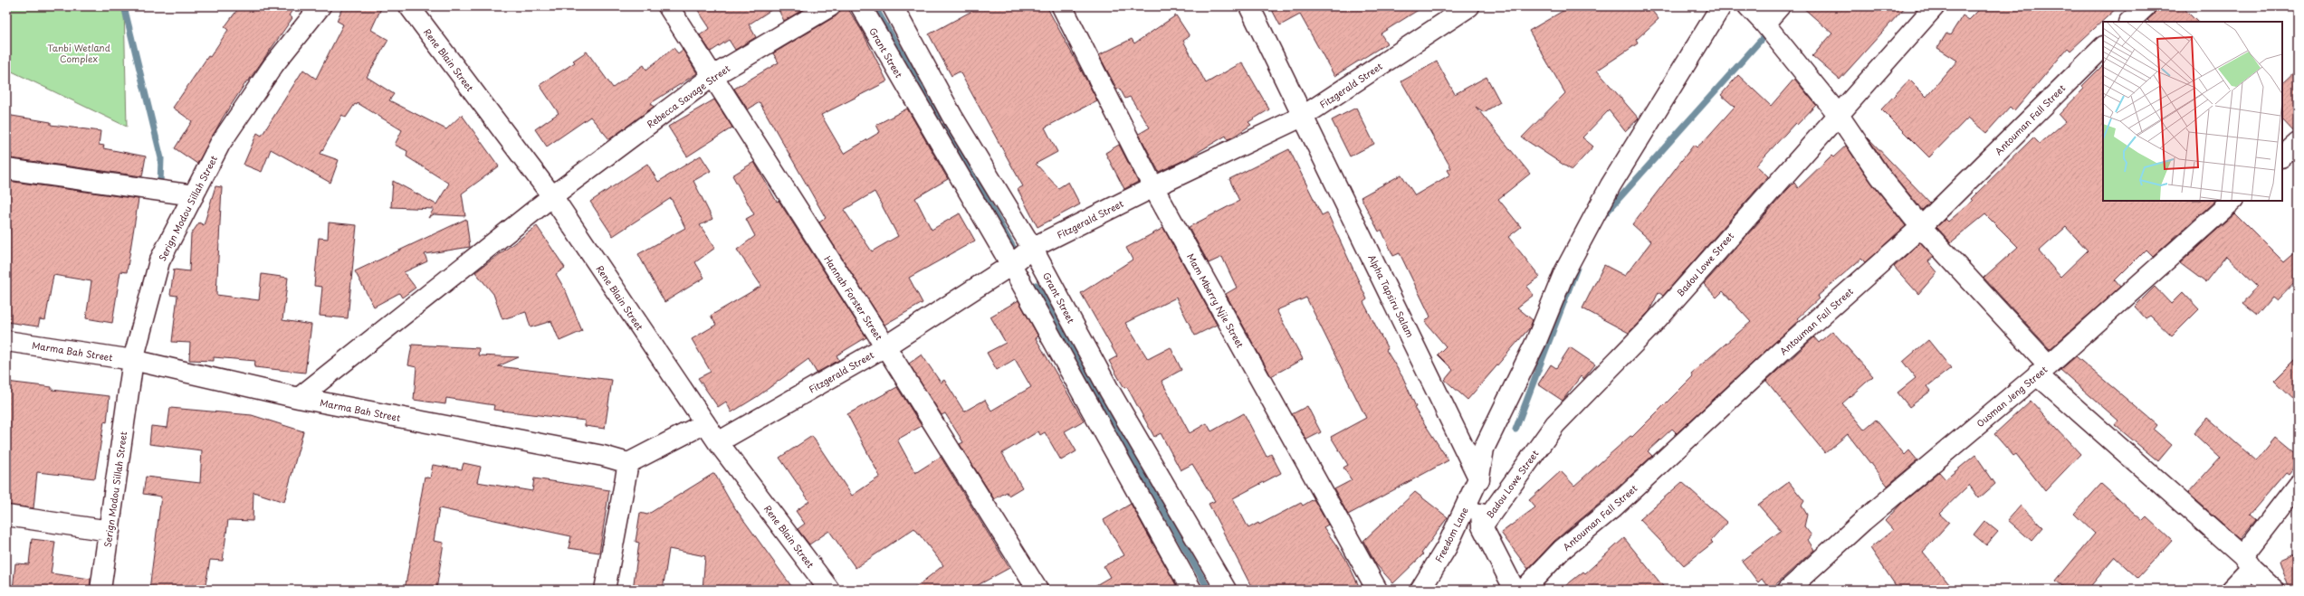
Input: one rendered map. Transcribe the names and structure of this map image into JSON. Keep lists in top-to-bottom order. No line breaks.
{"streets":{"street":["Grant Street","Rene Blain Street","Fitzgerald Street","Rebecca Savage Street","Antouman Fall Street","Serign Modou Sillah Street","Badou Lowe Street","Alpha Tapsiru Salam","Hannah Forster Street","Mam Mberry Njie Street","Marma Bah Street","Ousman Jeng Street","Freedom Lane"]},"crossings":[["Grant Street","Fitzgerald Street"],["Rene Blain Street","Fitzgerald Street"],["Rene Blain Street","Rebecca Savage Street"],["Fitzgerald Street","Alpha Tapsiru Salam"],["Fitzgerald Street","Hannah Forster Street"],["Fitzgerald Street","Mam Mberry Njie Street"],["Rebecca Savage Street","Hannah Forster Street"],["Rebecca Savage Street","Marma Bah Street"],["Serign Modou Sillah Street","Marma Bah Street"],["Badou Lowe Street","Alpha Tapsiru Salam"],["Alpha Tapsiru Salam","Freedom Lane"]],"parks":["Tanbi Wetland Complex"]}
